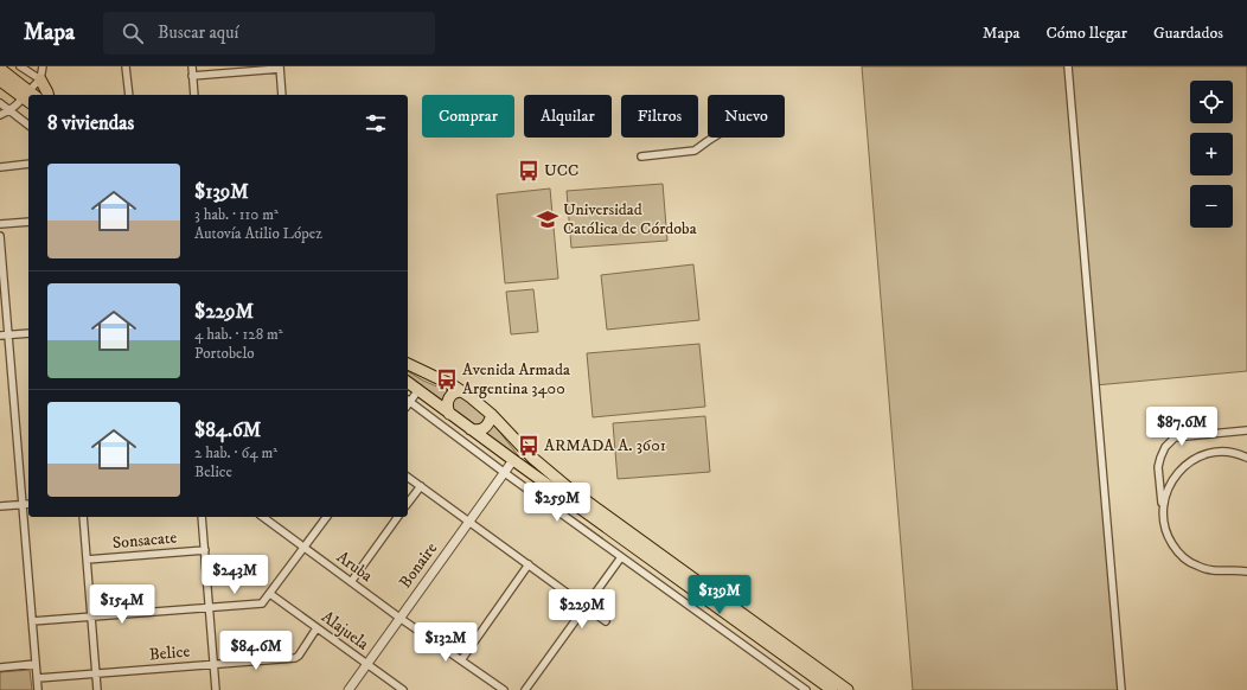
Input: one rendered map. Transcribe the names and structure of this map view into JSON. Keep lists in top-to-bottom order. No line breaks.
{"streets":{"street":["Sonsacate","Bonaire","Aruba","Alajuela","Belice"]},"crossings":[["Bonaire","Aruba"],["Bonaire","Alajuela"],["Alajuela","Belice"]],"places":{"bus stop":["UCC","Avenida Armada Argentina 3400","ARMADA A. 3601"],"school or university":["Universidad Católica de Córdoba"]},"page":{"header":"Mapa","search":"Buscar aquí","nav":["Mapa","Cómo llegar","Guardados"],"map_buttons":["+","−"],"chip":["Comprar","Alquilar","Filtros","Nuevo"],"heading":"8 viviendas","list":[{"name":"$139M","note":"3 hab. · 110 m² · Autovía Atilio López"},{"name":"$229M","note":"4 hab. · 128 m² · Portobelo"},{"name":"$84.6M","note":"2 hab. · 64 m² · Belice"}],"price":["$87.6M","$259M","$243M","$139M","$154M","$229M","$132M","$84.6M"]}}
